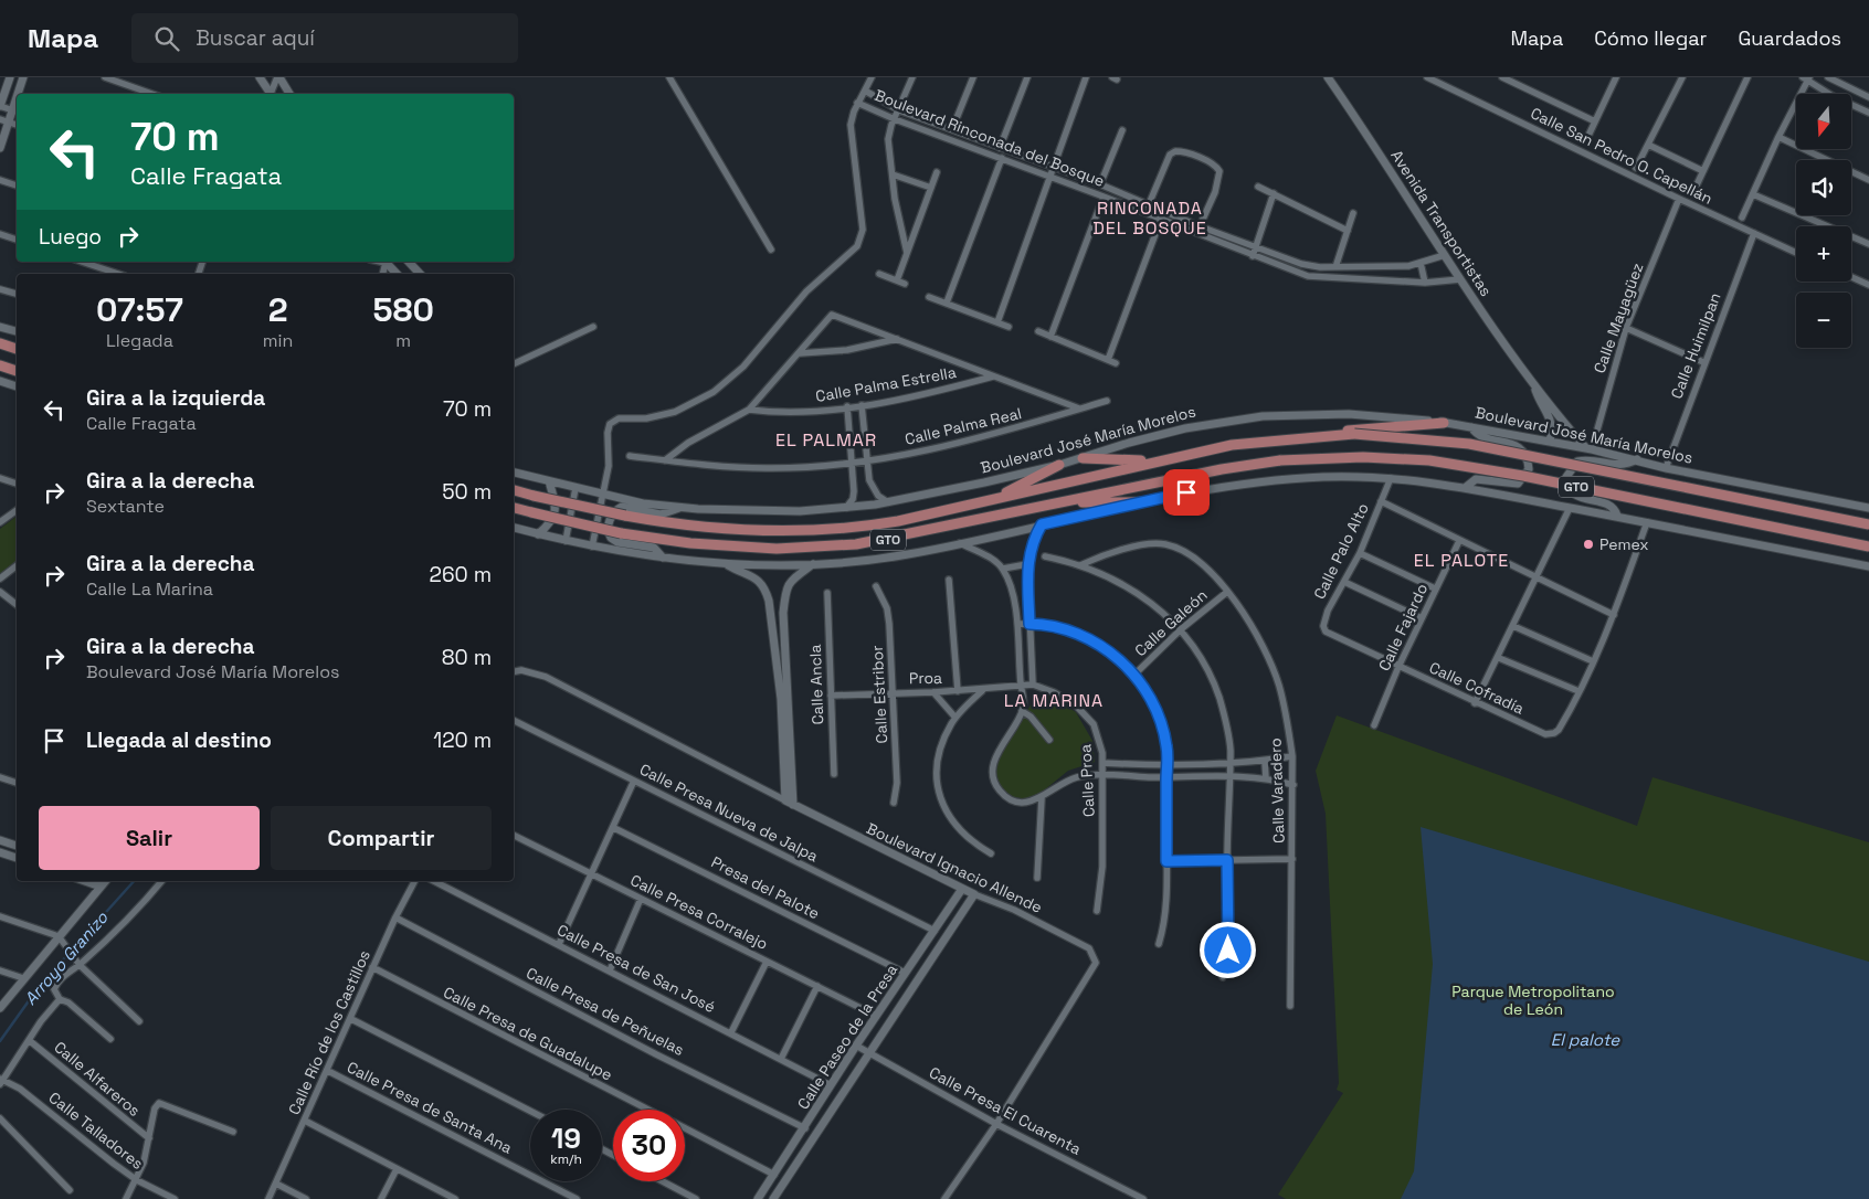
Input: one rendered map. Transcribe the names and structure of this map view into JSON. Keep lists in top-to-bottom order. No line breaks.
{"streets":{"main road":["Boulevard José María Morelos","GTO"],"street":["Boulevard Rinconada del Bosque","Calle San Pedro O. Capellán","Avenida Transportistas","Calle Mayagüez","Calle Huimilpan","Calle Palma Estrella","Calle Palma Real","Calle Palo Alto","Calle Galeón","Calle Fajardo","Proa","Calle Ancla","Calle Cofradía","Calle Estribor","Calle Proa","Calle Varadero","Calle Presa Nueva de Jalpa","Boulevard Ignacio Allende","Presa del Palote","Calle Presa Corralejo","Calle Presa de San José","Calle Presa de Peñuelas","Calle Río de los Castillos","Calle Presa de Guadalupe","Calle Paseo de la Presa","Calle Alfareros","Calle Presa de Santa Ana","Calle Presa El Cuarenta","Calle Talladores"]},"crossings":[["Boulevard Rinconada del Bosque","Avenida Transportistas"],["Calle San Pedro O. Capellán","Calle Mayagüez"],["Calle San Pedro O. Capellán","Calle Huimilpan"],["Avenida Transportistas","Calle Mayagüez"],["Avenida Transportistas","Boulevard José María Morelos"],["Calle Mayagüez","Boulevard José María Morelos"],["Calle Huimilpan","Boulevard José María Morelos"],["Calle Palma Estrella","Calle Palma Real"],["Calle Palo Alto","Calle Cofradía"],["Calle Galeón","Calle Varadero"],["Calle Fajardo","Calle Cofradía"],["Proa","Calle Ancla"],["Proa","Calle Estribor"],["Proa","Boulevard Ignacio Allende"],["Calle Presa Nueva de Jalpa","Calle Paseo de la Presa"],["Boulevard Ignacio Allende","Calle Paseo de la Presa"],["Boulevard Ignacio Allende","Calle Presa El Cuarenta"],["Presa del Palote","Calle Paseo de la Presa"],["Calle Presa Corralejo","Calle Paseo de la Presa"],["Calle Presa de San José","Calle Paseo de la Presa"],["Calle Presa de Peñuelas","Calle Río de los Castillos"],["Calle Presa de Peñuelas","Calle Paseo de la Presa"],["Calle Río de los Castillos","Calle Presa de Guadalupe"],["Calle Río de los Castillos","Calle Presa de Santa Ana"],["Calle Presa de Guadalupe","Calle Paseo de la Presa"],["Calle Paseo de la Presa","Calle Presa El Cuarenta"]],"districts":["RINCONADA DEL BOSQUE","EL PALMAR","EL PALOTE","LA MARINA"],"water":["Arroyo Granizo","El palote"],"parks":["Parque Metropolitano de León"],"places":["Pemex"],"north":"bottom","page":{"header":"Mapa","search":"Buscar aquí","nav":["Mapa","Cómo llegar","Guardados"],"map_buttons":["+","−"],"turn":["70 m","Calle Fragata"],"then":"Luego","eta":["07:57","Llegada","2","min","580","m"],"list":[{"name":"Gira a la izquierda","note":"Calle Fragata","value":"70 m"},{"name":"Gira a la derecha","note":"Sextante","value":"50 m"},{"name":"Gira a la derecha","note":"Calle La Marina","value":"260 m"},{"name":"Gira a la derecha","note":"Boulevard José María Morelos","value":"80 m"},{"name":"Llegada al destino","value":"120 m"}],"buttons":["Salir","Compartir"],"speed":"19 km/h","limit":"30"}}
